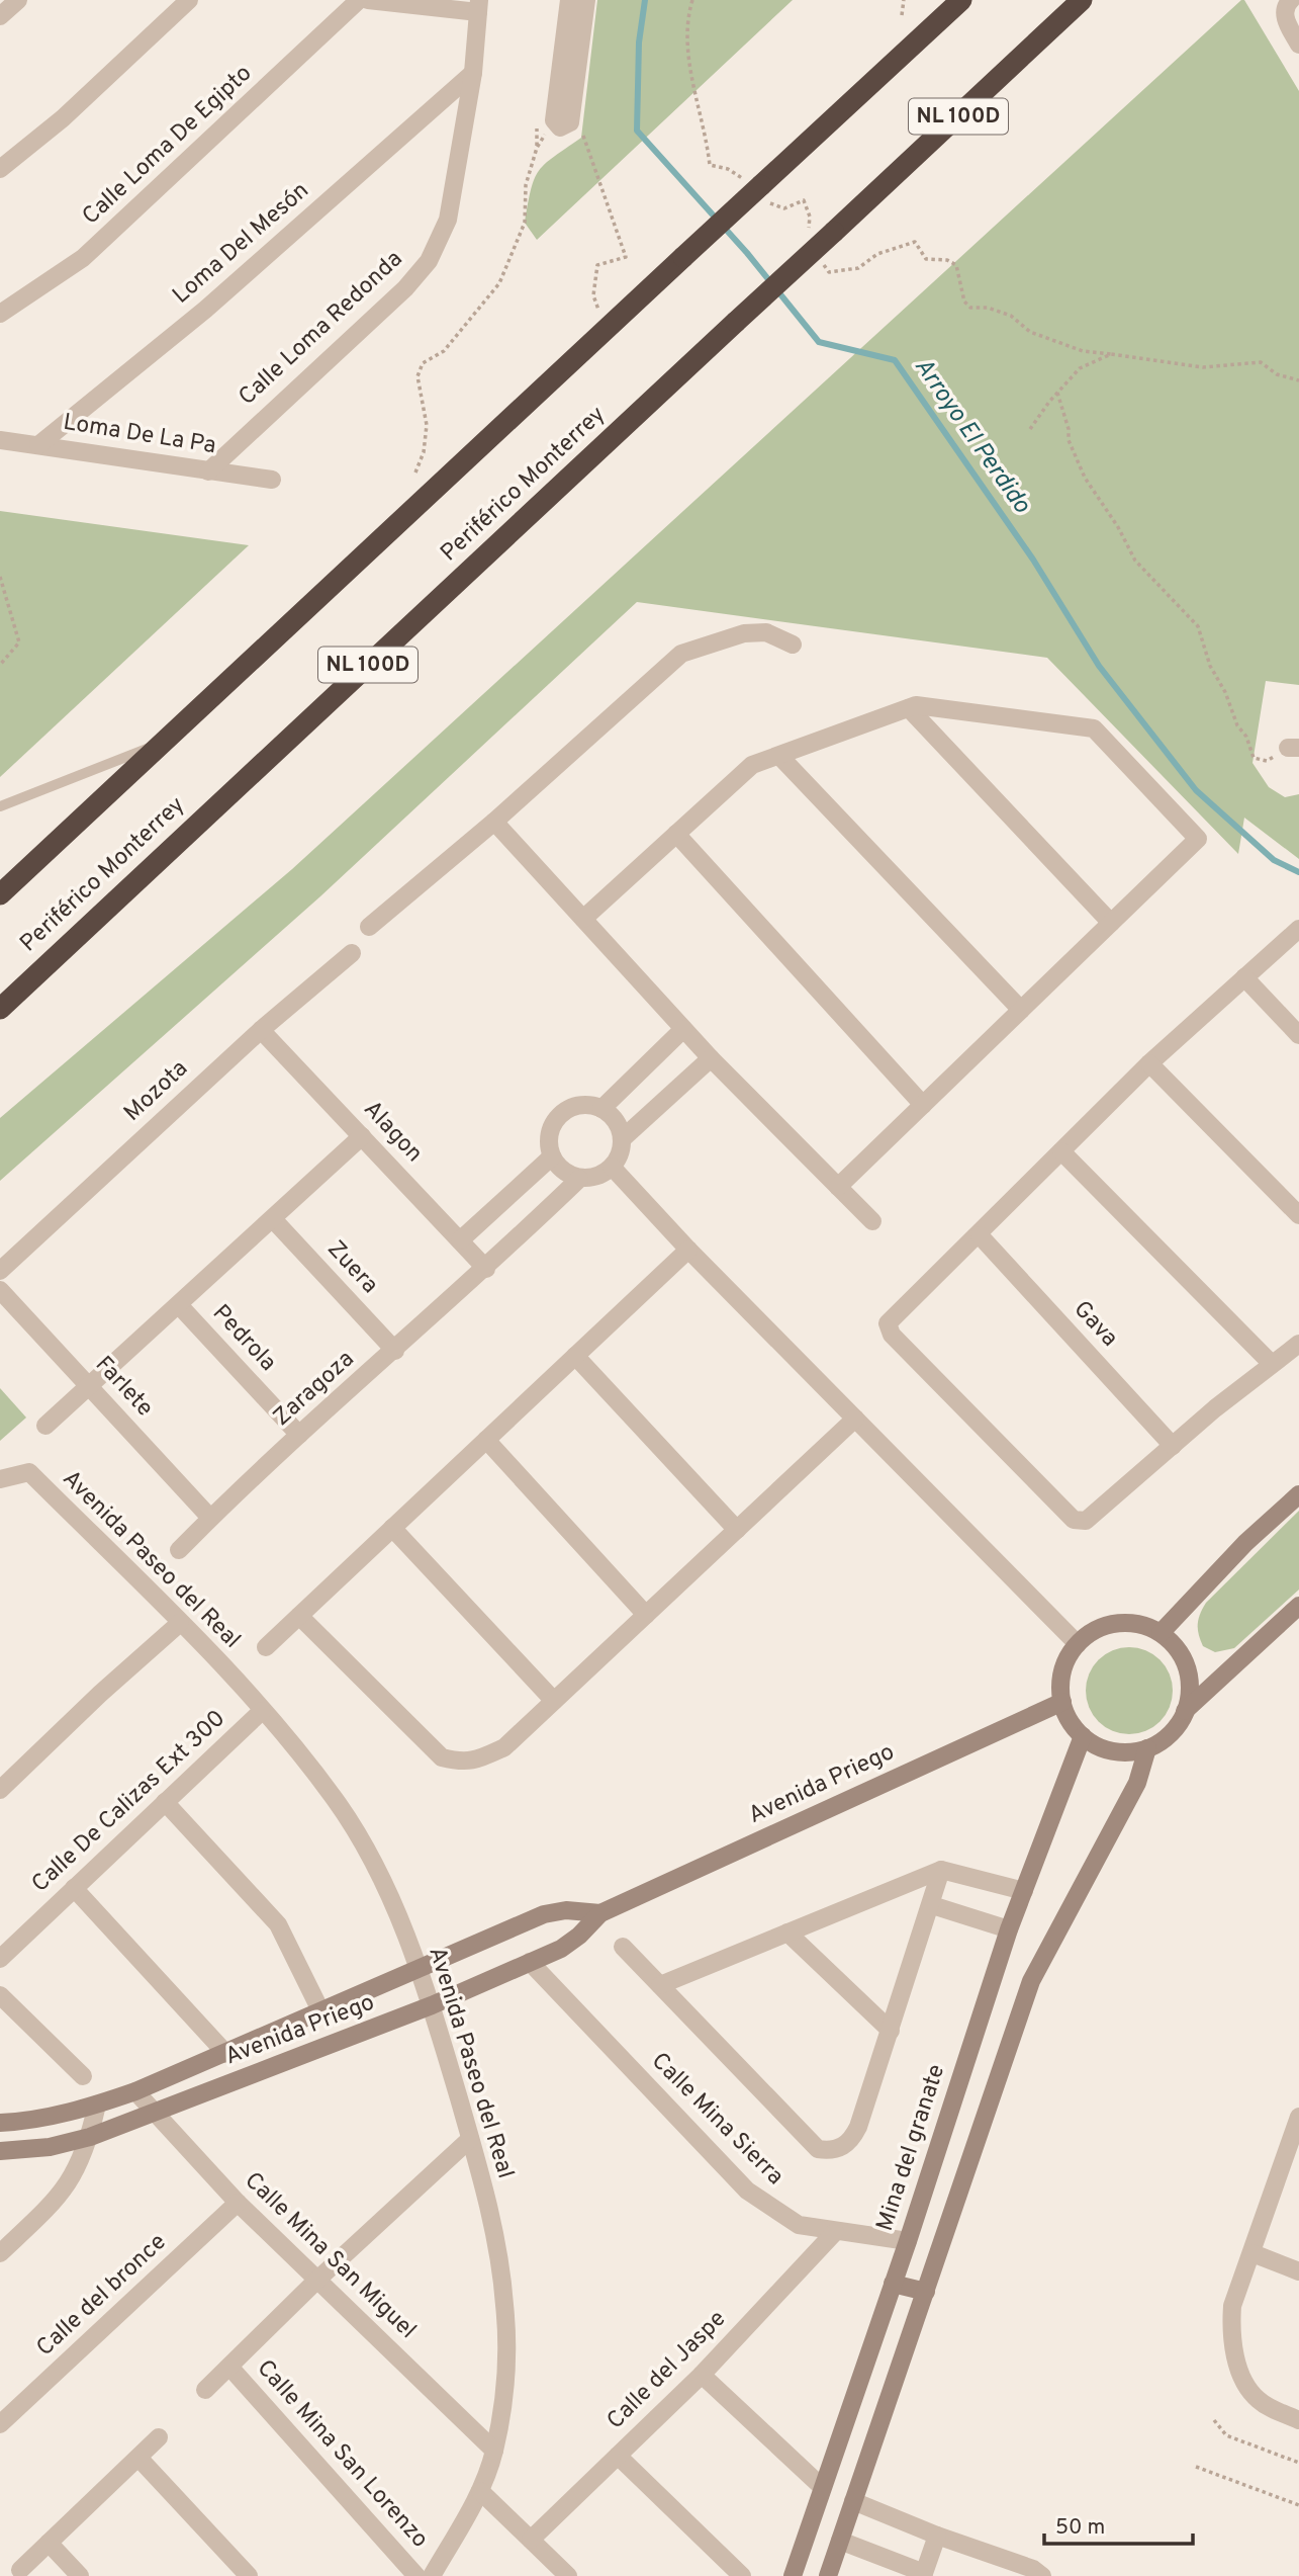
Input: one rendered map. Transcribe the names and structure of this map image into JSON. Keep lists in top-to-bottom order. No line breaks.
{"streets":{"highway":["NL 100D","Periférico Monterrey"],"street":["Calle Loma De Egipto","Loma Del Mesón","Calle Loma Redonda","Loma De La Pa","Mozota","Alagon","Zuera","Gava","Pedrola","Farlete","Zaragoza","Avenida Paseo del Real","Avenida Priego","Calle De Calizas Ext 300","Calle Mina Sierra","Mina del granate","Calle Mina San Miguel","Calle del bronce","Calle del Jaspe","Calle Mina San Lorenzo"]},"crossings":[["Loma Del Mesón","Calle Loma Redonda"],["Loma Del Mesón","Loma De La Pa"],["Calle Loma Redonda","Loma De La Pa"],["Mozota","Alagon"],["Alagon","Zaragoza"],["Zuera","Zaragoza"],["Pedrola","Zaragoza"],["Farlete","Zaragoza"],["Avenida Paseo del Real","Avenida Priego"],["Avenida Paseo del Real","Calle De Calizas Ext 300"],["Avenida Paseo del Real","Calle Mina San Miguel"],["Avenida Priego","Calle Mina Sierra"],["Avenida Priego","Mina del granate"],["Avenida Priego","Calle Mina San Miguel"],["Calle Mina Sierra","Mina del granate"],["Calle Mina Sierra","Calle del Jaspe"],["Calle Mina San Miguel","Calle del bronce"]],"water":["Arroyo El Perdido"],"scale_bar":"50 m"}
